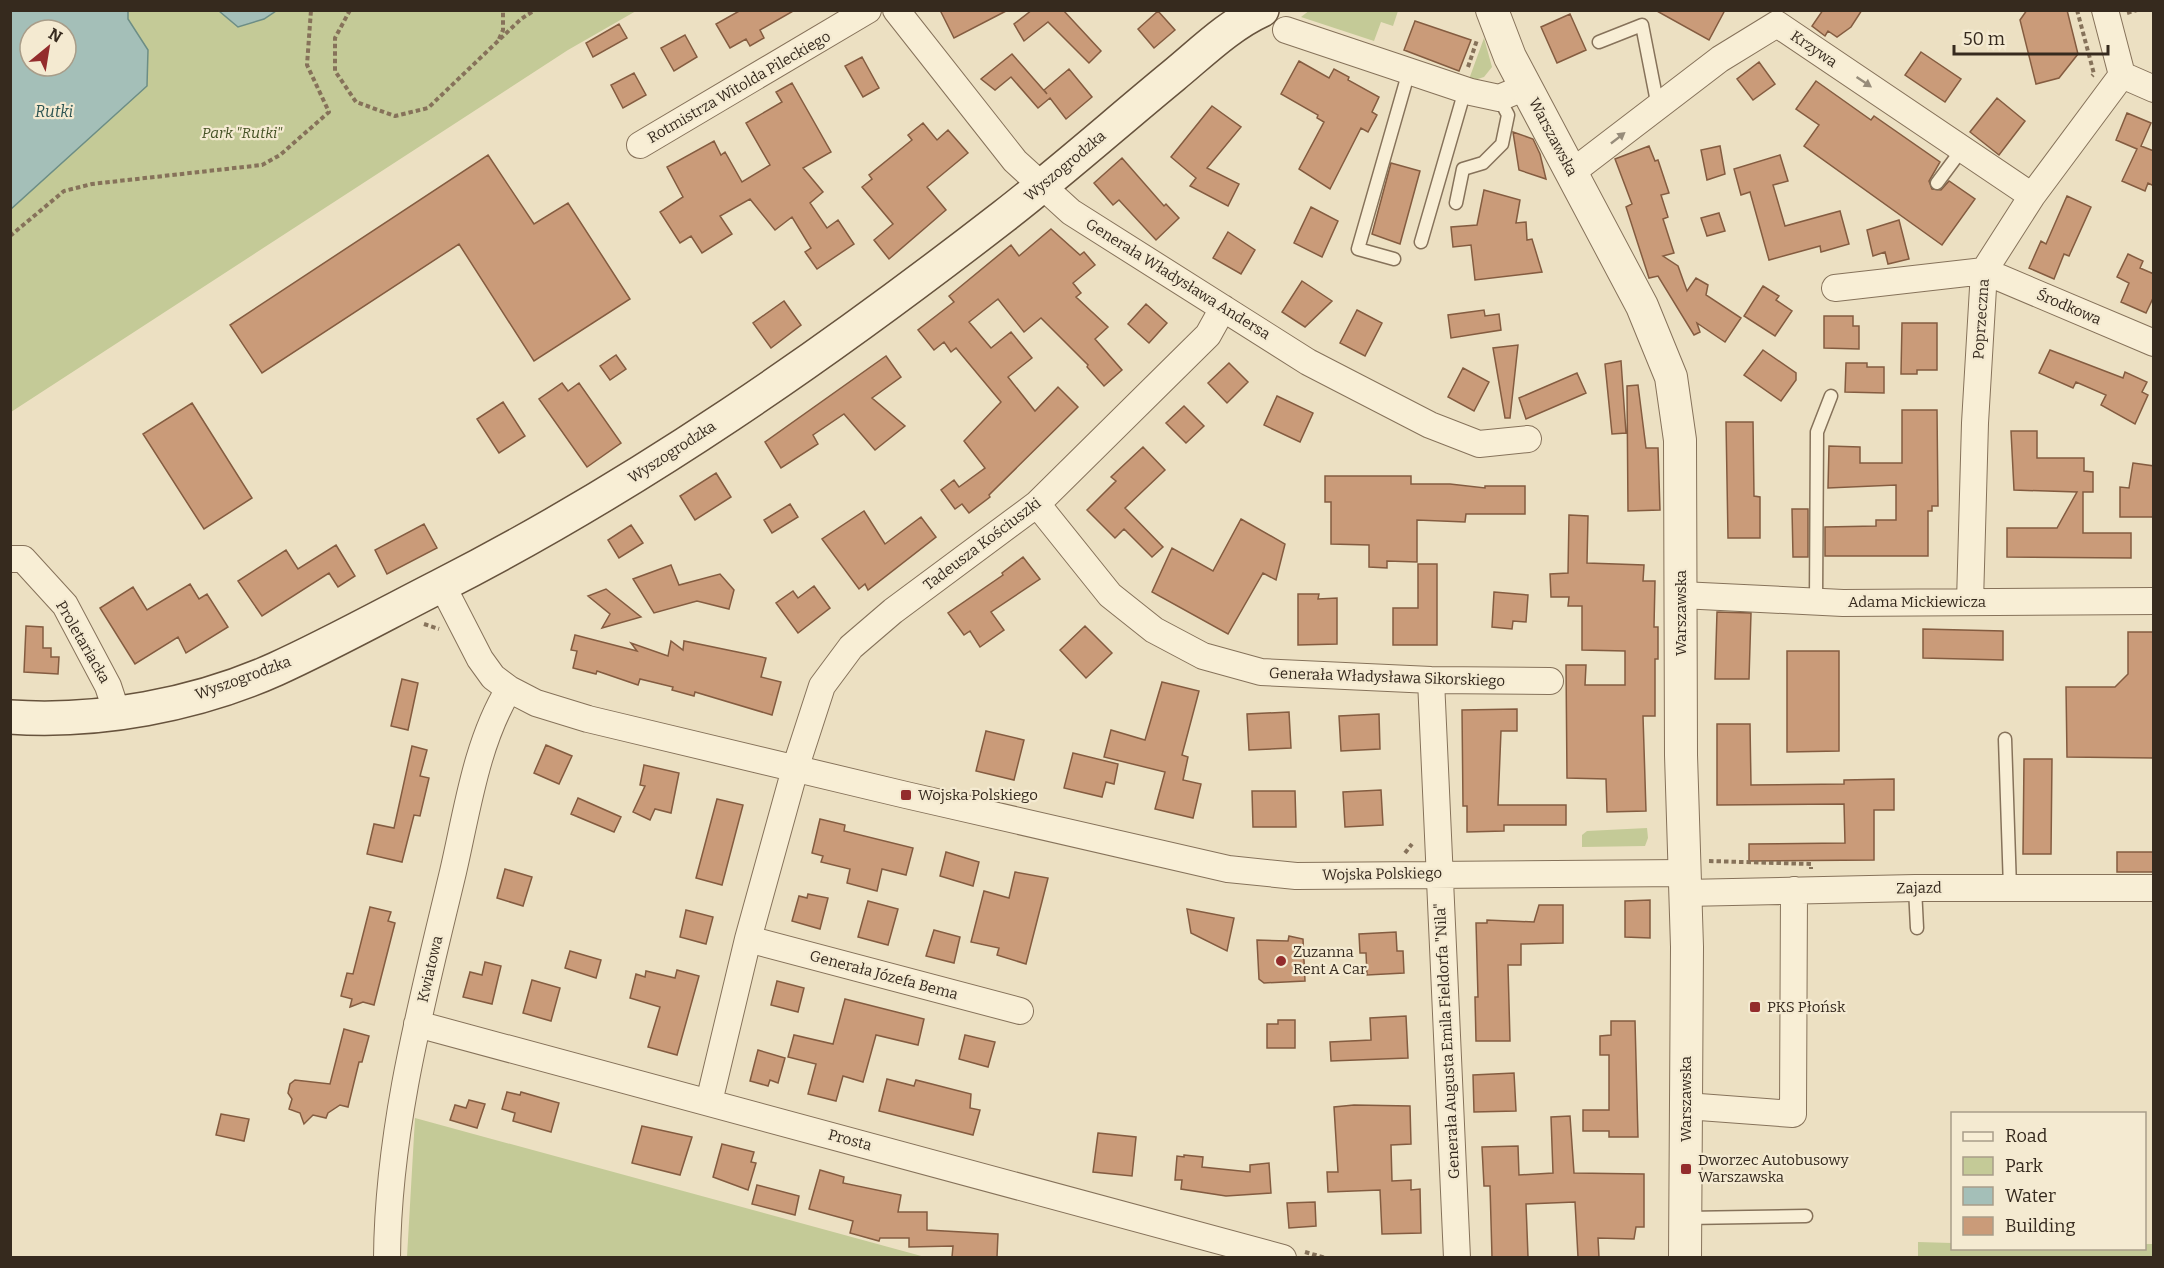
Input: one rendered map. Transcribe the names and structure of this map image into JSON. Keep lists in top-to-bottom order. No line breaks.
{"streets":{"main road":["Wyszogrodzka"],"street":["Krzywa","Rotmistrza Witolda Pileckiego","Warszawska","Generała Władysława Andersa","Środkowa","Poprzeczna","Tadeusza Kościuszki","Adama Mickiewicza","Proletariacka","Generała Władysława Sikorskiego","Wojska Polskiego","Zajazd","Kwiatowa","Generała Józefa Bema","Generała Augusta Emila Fieldorfa \"Nila\"","Prosta"]},"crossings":[["Krzywa","Warszawska"],["Krzywa","Poprzeczna"],["Warszawska","Adama Mickiewicza"],["Warszawska","Wojska Polskiego"],["Warszawska","Zajazd"],["Wyszogrodzka","Generała Władysława Andersa"],["Wyszogrodzka","Proletariacka"],["Wyszogrodzka","Wojska Polskiego"],["Generała Władysława Andersa","Tadeusza Kościuszki"],["Środkowa","Poprzeczna"],["Poprzeczna","Adama Mickiewicza"],["Tadeusza Kościuszki","Generała Władysława Sikorskiego"],["Tadeusza Kościuszki","Wojska Polskiego"],["Tadeusza Kościuszki","Generała Józefa Bema"],["Tadeusza Kościuszki","Prosta"],["Generała Władysława Sikorskiego","Generała Augusta Emila Fieldorfa \"Nila\""],["Wojska Polskiego","Zajazd"],["Wojska Polskiego","Kwiatowa"],["Wojska Polskiego","Generała Augusta Emila Fieldorfa \"Nila\""],["Kwiatowa","Prosta"]],"one_way":["Krzywa"],"water":["Rutki"],"parks":["Park \"Rutki\""],"places":{"transit":["Wojska Polskiego","PKS Płońsk","Dworzec Autobusowy Warszawska"],"other":["Zuzanna Rent A Car"]},"legend":["Road","Park","Water","Building"],"scale_bar":"50 m","north":"top right"}
